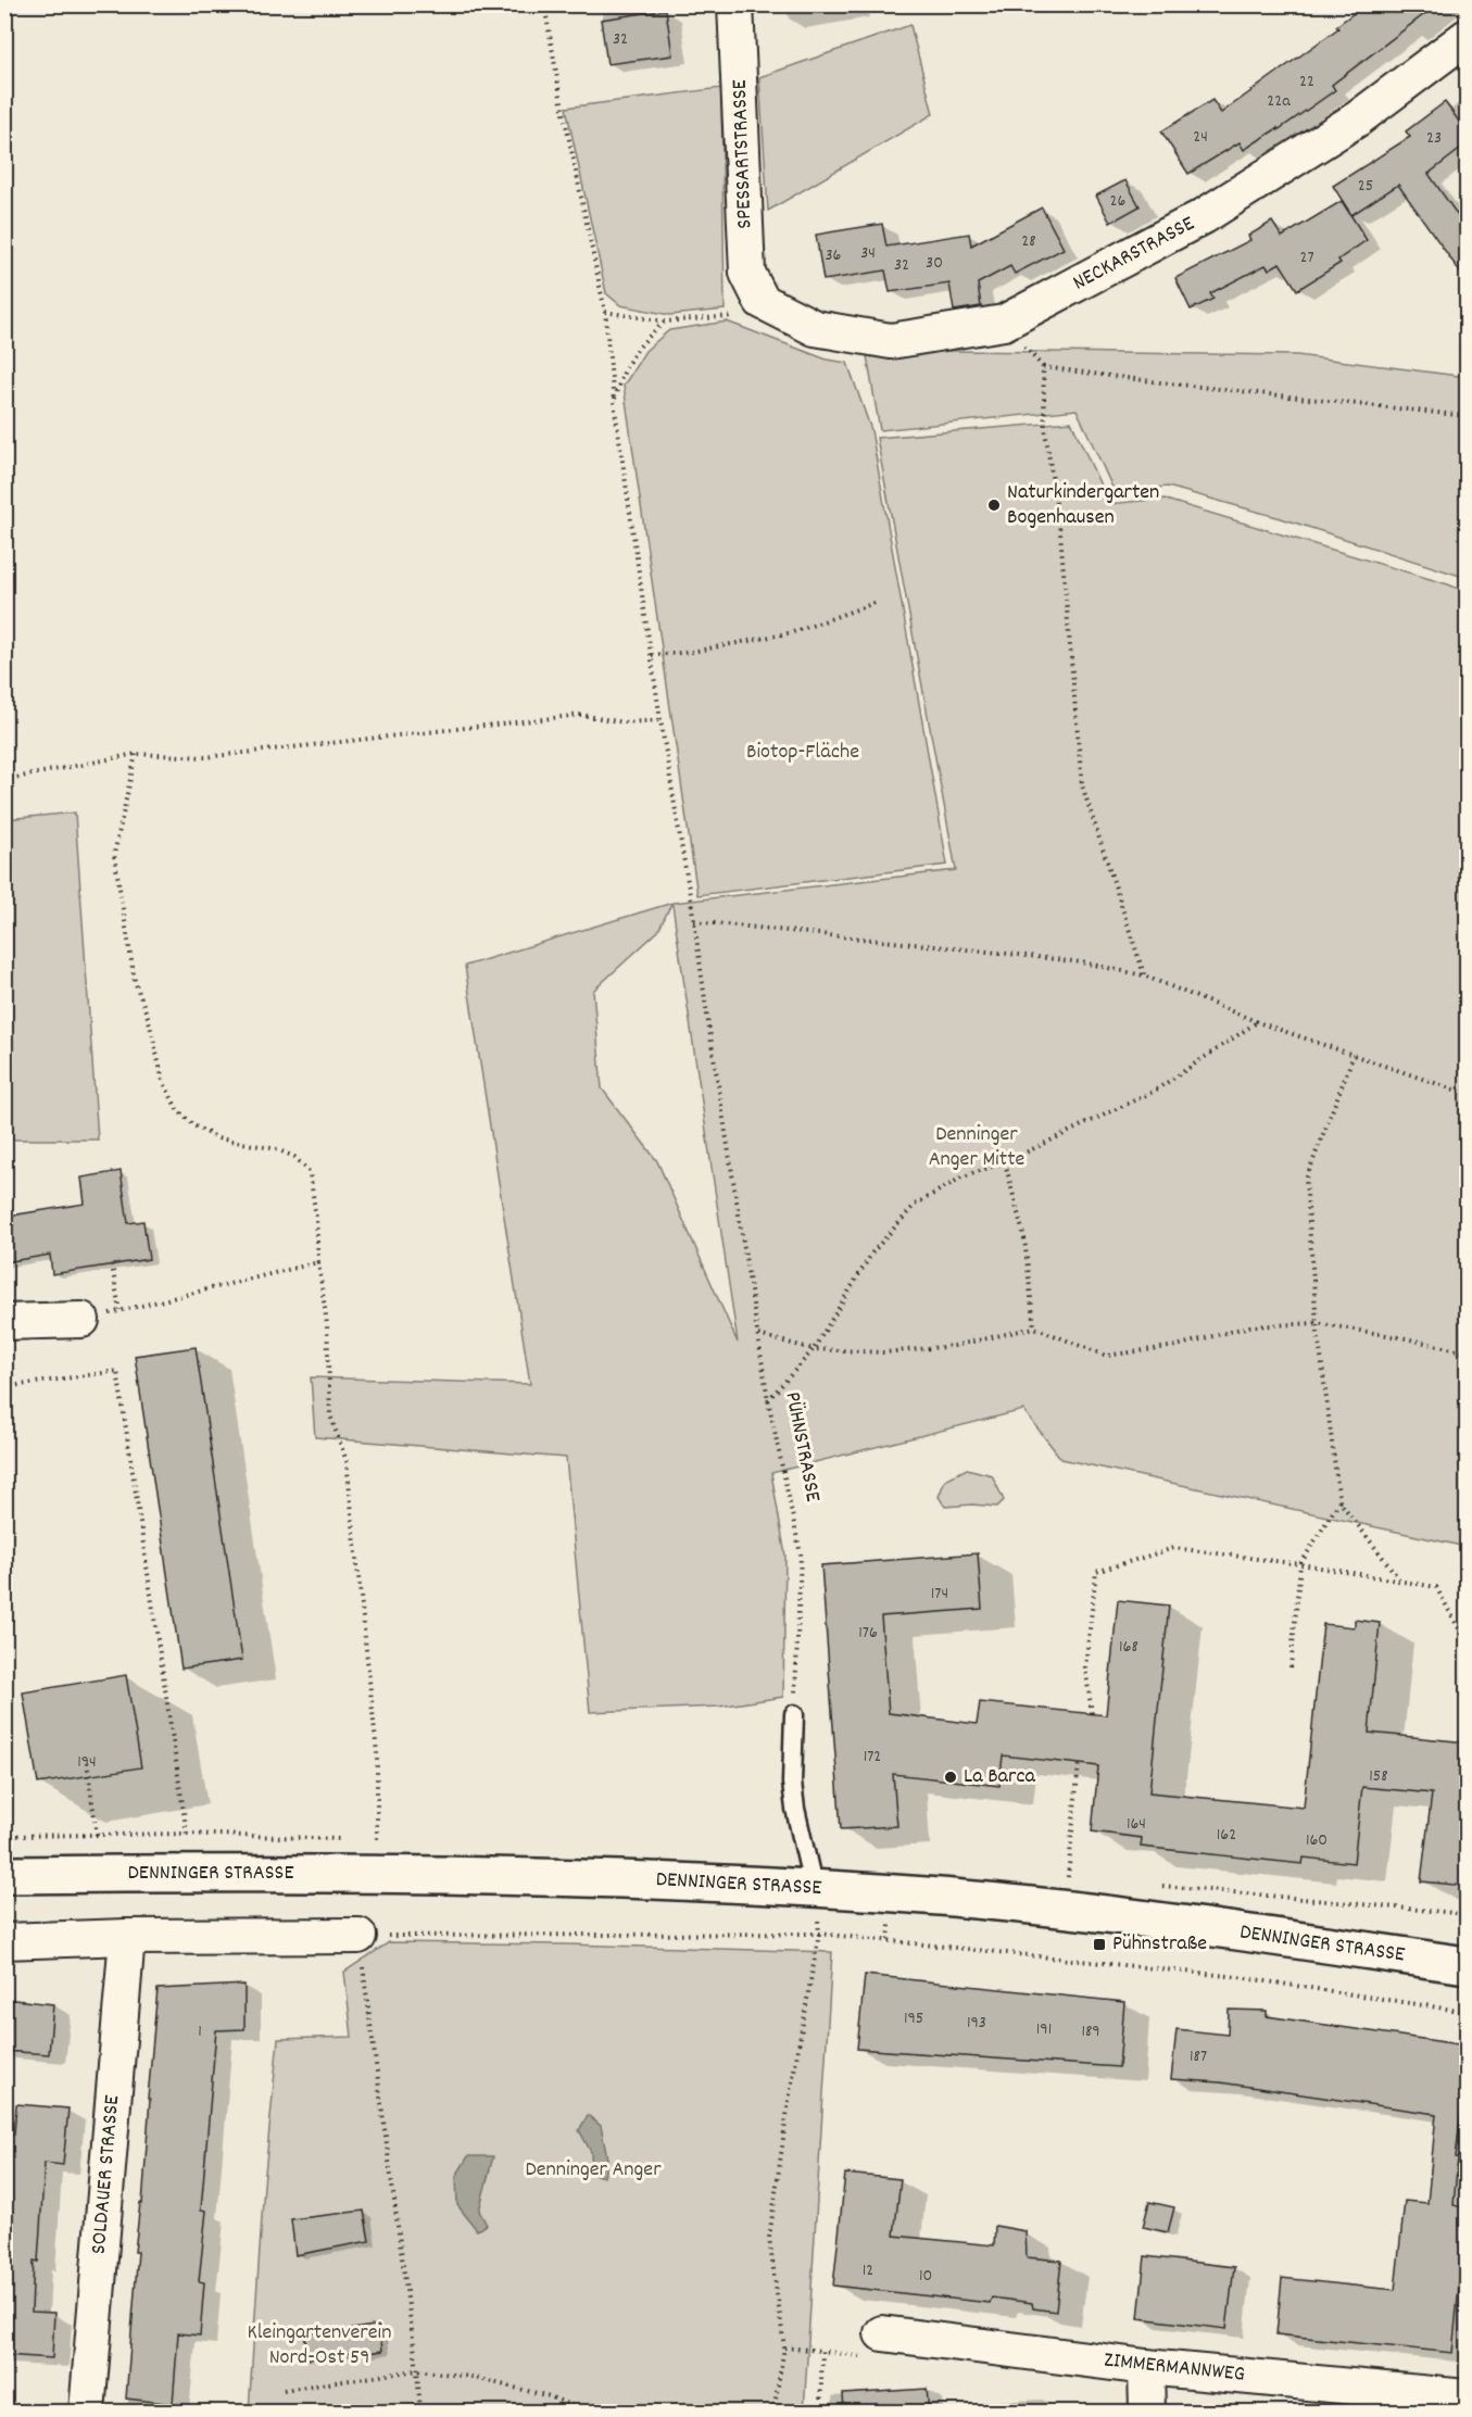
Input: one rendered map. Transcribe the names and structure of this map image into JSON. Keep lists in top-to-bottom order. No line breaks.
{"streets":{"street":["SPESSARTSTRASSE","NECKARSTRASSE","DENNINGER STRASSE","SOLDAUER STRASSE","ZIMMERMANNWEG"],"path":["PÜHNSTRASSE"]},"crossings":[["SPESSARTSTRASSE","NECKARSTRASSE"]],"parks":["Biotop-Fläche","Denninger Anger Mitte","Denninger Anger","Kleingartenverein Nord-Ost 59"],"places":{"other":["Naturkindergarten Bogenhausen","La Barca"],"transit":["Pühnstraße"]},"house_numbers":["32","22","22a","24","23","25","26","28","34","36","27","30","32","174","176","168","172","194","158","164","162","160","195","193","191","1","189","187","12","10"]}
